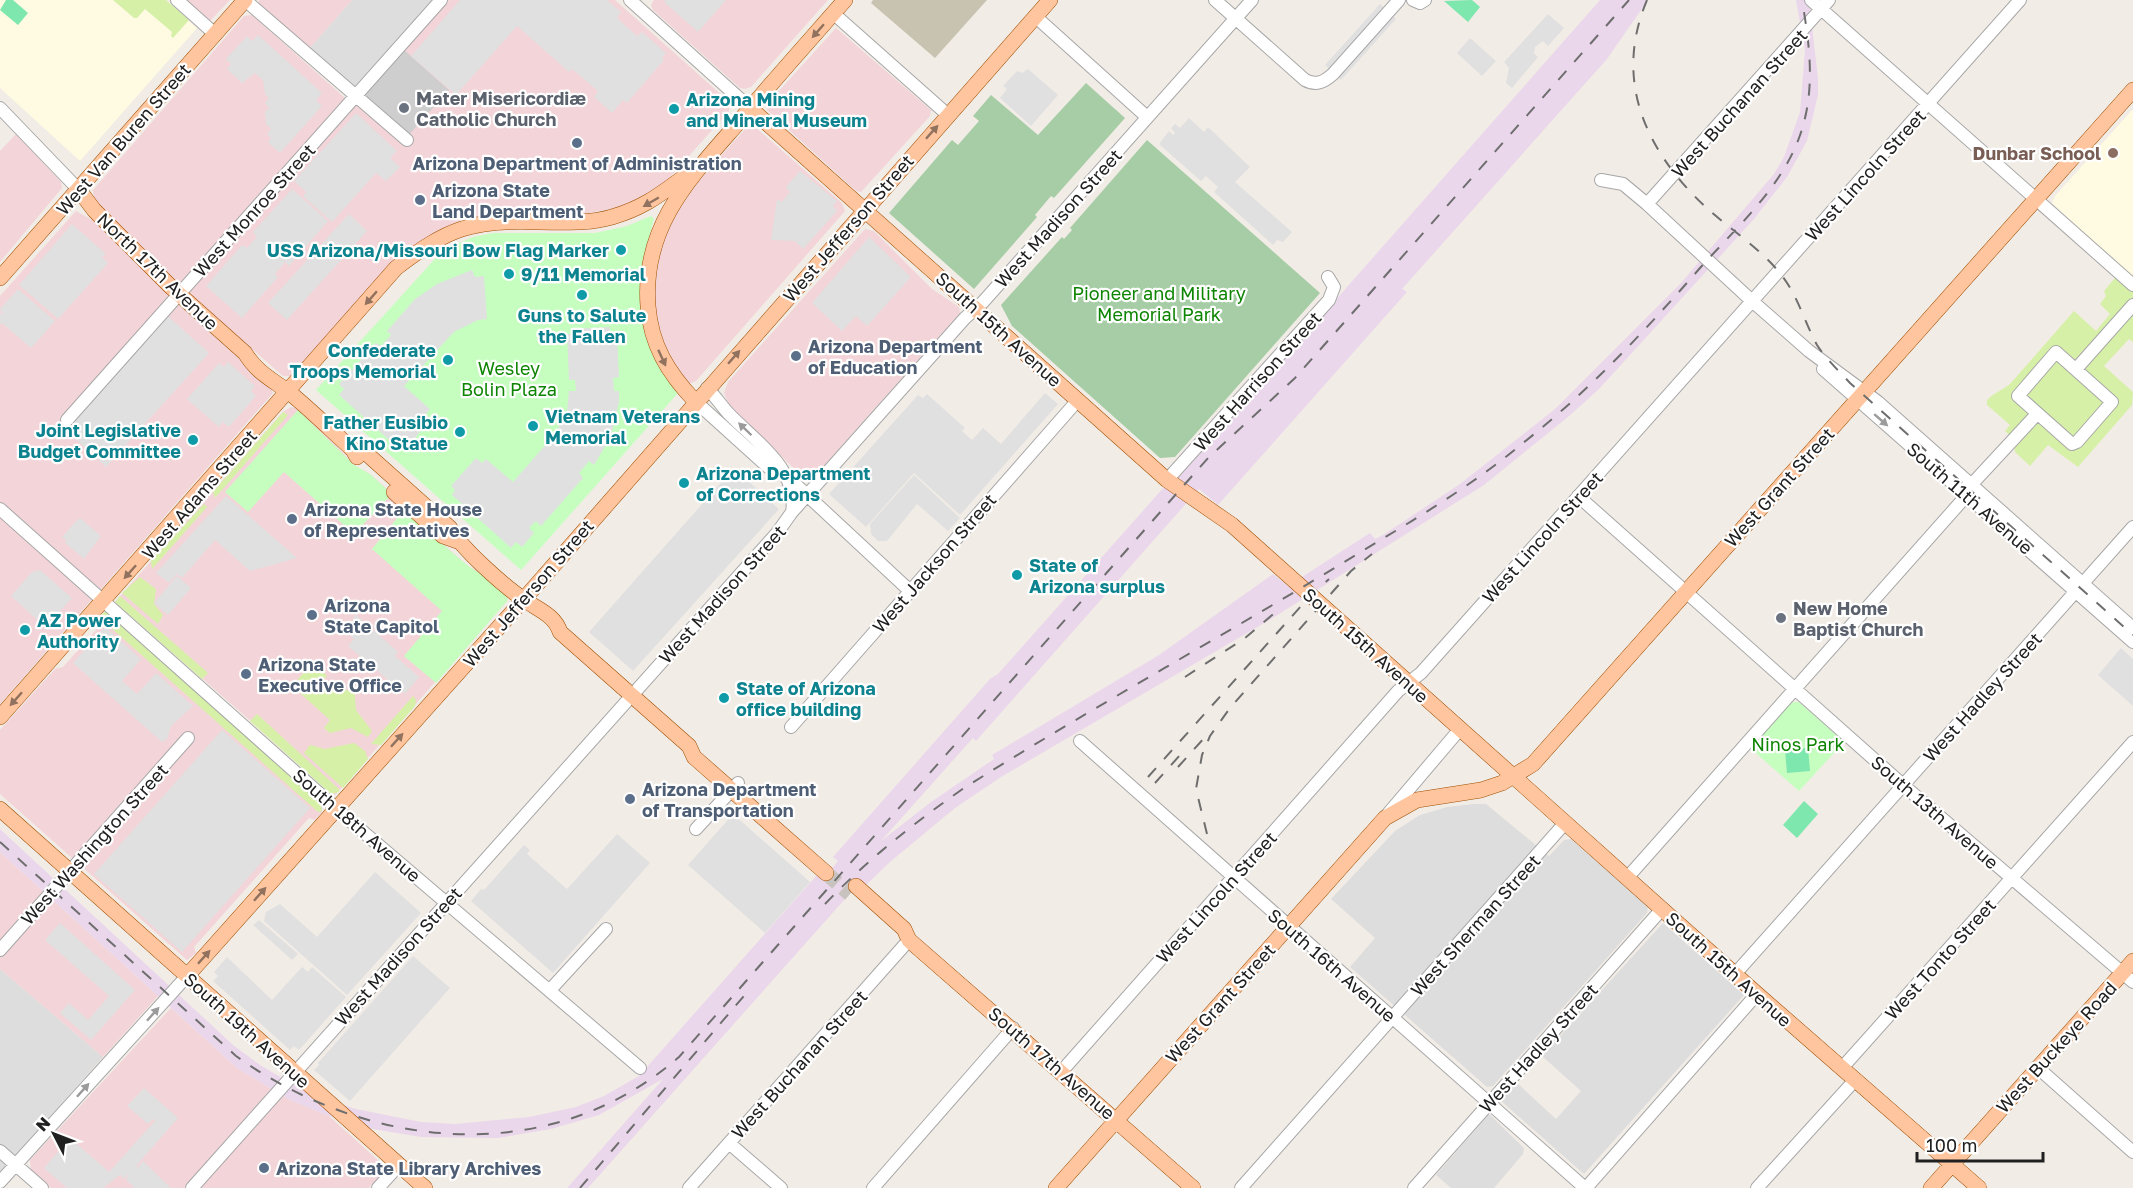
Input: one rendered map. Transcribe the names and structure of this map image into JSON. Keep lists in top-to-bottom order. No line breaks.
{"streets":{"main road":["West Van Buren Street","West Jefferson Street","North 17th Avenue","South 15th Avenue","West Grant Street","West Adams Street","South 19th Avenue","West Buckeye Road","South 17th Avenue"],"street":["West Buchanan Street","West Lincoln Street","West Monroe Street","West Madison Street","West Harrison Street","South 11th Avenue","West Jackson Street","West Hadley Street","South 13th Avenue","South 18th Avenue","West Washington Street","West Sherman Street","West Tonto Street","South 16th Avenue"]},"crossings":[["West Buchanan Street","South 11th Avenue"],["West Buchanan Street","South 17th Avenue"],["West Van Buren Street","North 17th Avenue"],["West Lincoln Street","South 15th Avenue"],["West Lincoln Street","South 11th Avenue"],["West Lincoln Street","South 13th Avenue"],["West Lincoln Street","South 16th Avenue"],["West Lincoln Street","South 17th Avenue"],["West Monroe Street","North 17th Avenue"],["West Madison Street","South 15th Avenue"],["West Madison Street","South 18th Avenue"],["West Madison Street","South 19th Avenue"],["West Jefferson Street","North 17th Avenue"],["West Jefferson Street","South 15th Avenue"],["West Jefferson Street","South 18th Avenue"],["West Jefferson Street","South 19th Avenue"],["North 17th Avenue","West Adams Street"],["South 15th Avenue","West Harrison Street"],["South 15th Avenue","West Grant Street"],["South 15th Avenue","West Jackson Street"],["South 15th Avenue","West Hadley Street"],["South 15th Avenue","West Sherman Street"],["South 15th Avenue","West Tonto Street"],["South 15th Avenue","West Buckeye Road"],["West Grant Street","South 11th Avenue"],["West Grant Street","South 13th Avenue"],["West Grant Street","South 16th Avenue"],["West Grant Street","South 17th Avenue"],["West Adams Street","South 18th Avenue"],["South 11th Avenue","West Hadley Street"],["West Hadley Street","South 13th Avenue"],["West Hadley Street","South 16th Avenue"],["South 13th Avenue","West Tonto Street"],["South 13th Avenue","West Buckeye Road"],["West Washington Street","South 19th Avenue"],["West Sherman Street","South 16th Avenue"]],"one_way":["West Jefferson Street","West Adams Street"],"parks":["Pioneer and Military Memorial Park","Wesley Bolin Plaza","Ninos Park"],"places":["Mater Misericordiæ Catholic Church","Arizona Mining and Mineral Museum","Arizona Department of Administration","Dunbar School","Arizona State Land Department","USS Arizona/Missouri Bow Flag Marker","9/11 Memorial","Guns to Salute the Fallen","Arizona Department of Education","Confederate Troops Memorial","Vietnam Veterans Memorial","Father Eusibio Kino Statue","Joint Legislative Budget Committee","Arizona Department of Corrections","Arizona State House of Representatives","State of Arizona surplus","Arizona State Capitol","New Home Baptist Church","AZ Power Authority","Arizona State Executive Office","State of Arizona office building","Arizona Department of Transportation","Arizona State Library Archives"],"scale_bar":"100 m","north":"top left"}
